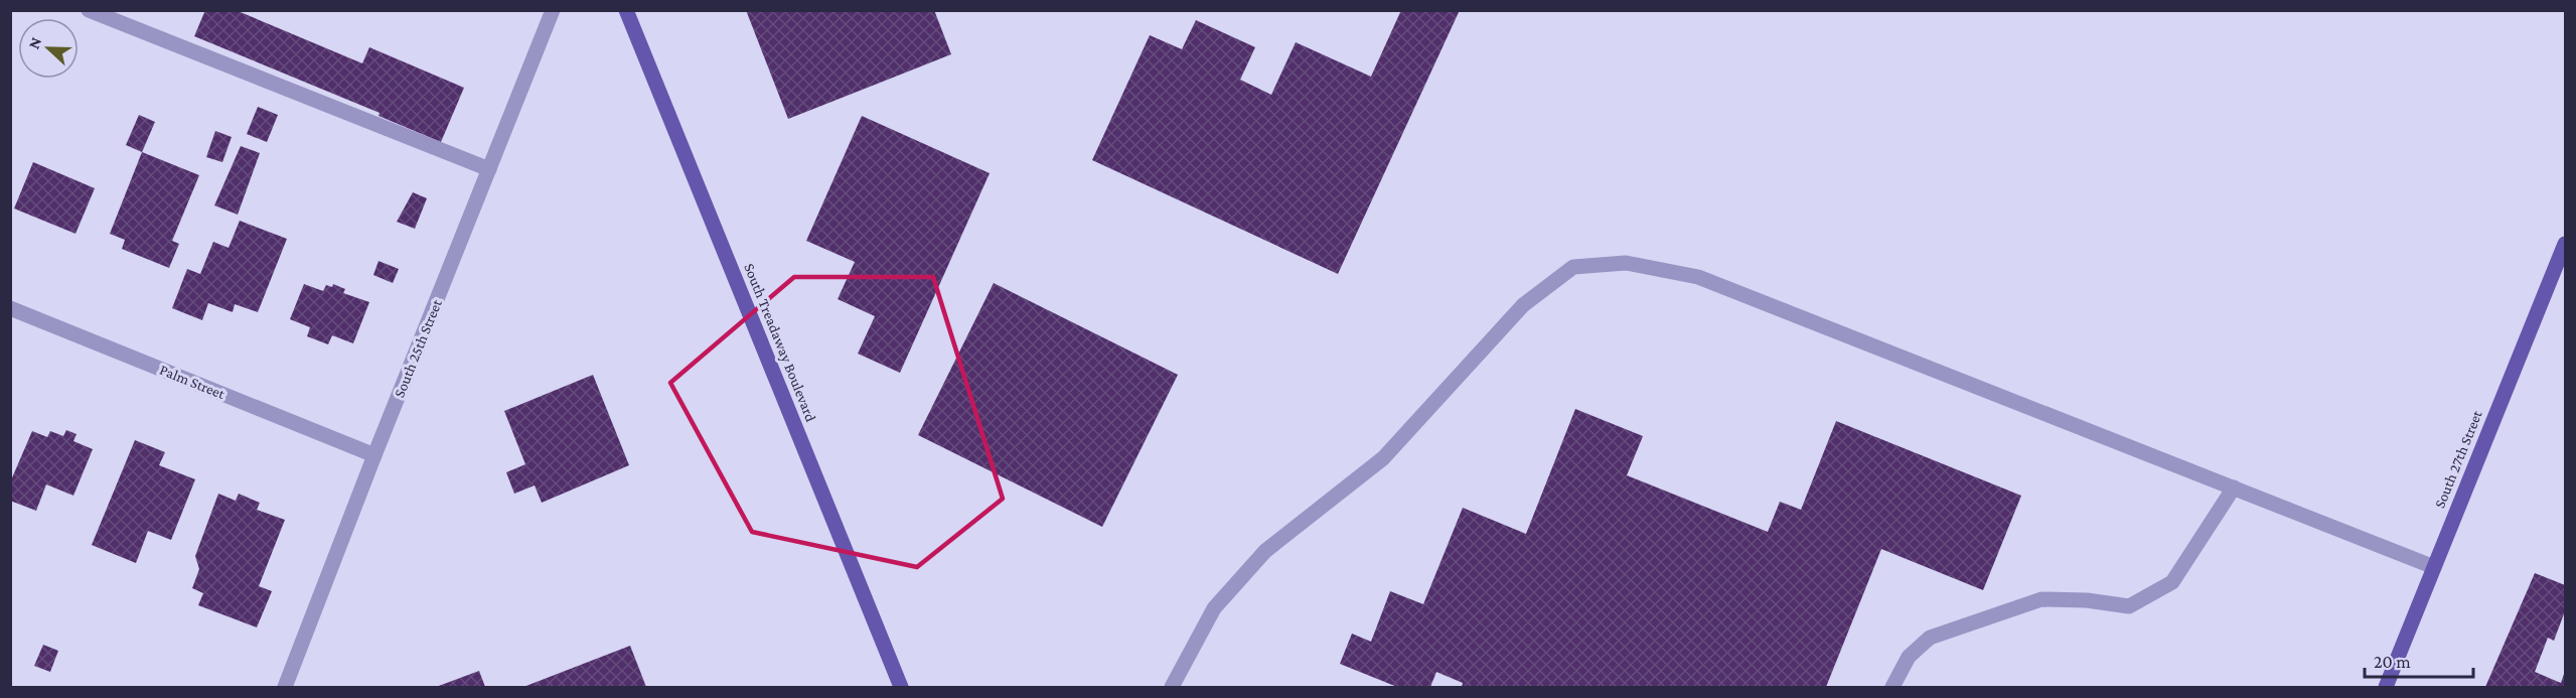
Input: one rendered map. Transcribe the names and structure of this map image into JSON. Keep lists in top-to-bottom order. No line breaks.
{"streets":{"main road":["South Treadaway Boulevard","South 27th Street"],"street":["South 25th Street","Palm Street"]},"crossings":[["South 25th Street","Palm Street"]],"scale_bar":"20 m","north":"left"}
